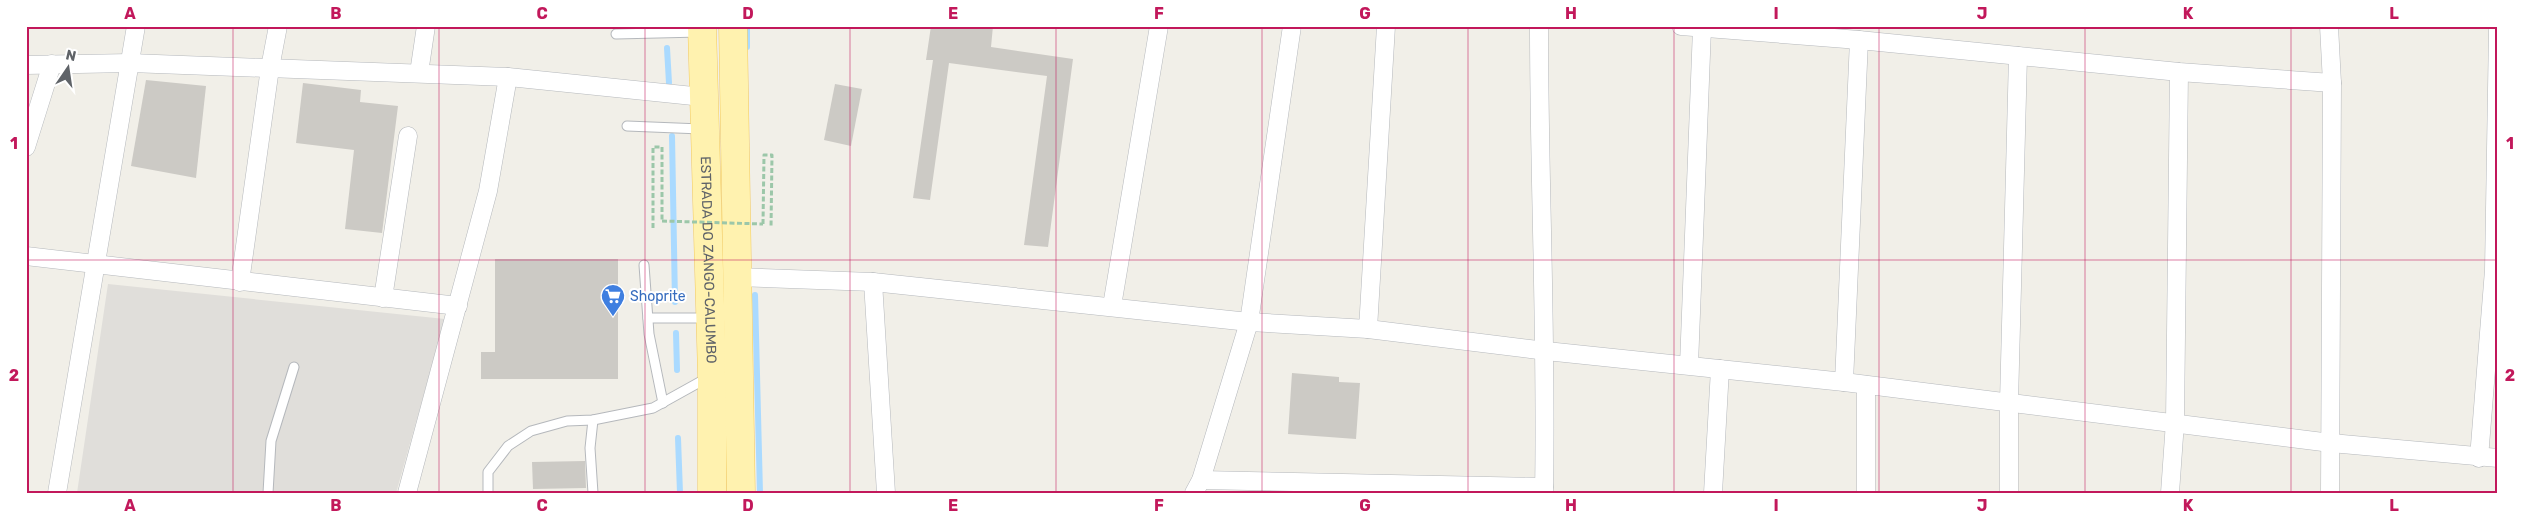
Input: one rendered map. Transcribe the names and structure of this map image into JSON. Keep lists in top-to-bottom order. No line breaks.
{"streets":{"main road":["ESTRADA DO ZANGO-CALUMBO"]},"places":{"supermarket":["Shoprite"]},"north":"top","grid":{"columns":["A","B","C","D","E","F","G","H","I","J","K","L"],"rows":["1","2"]}}
